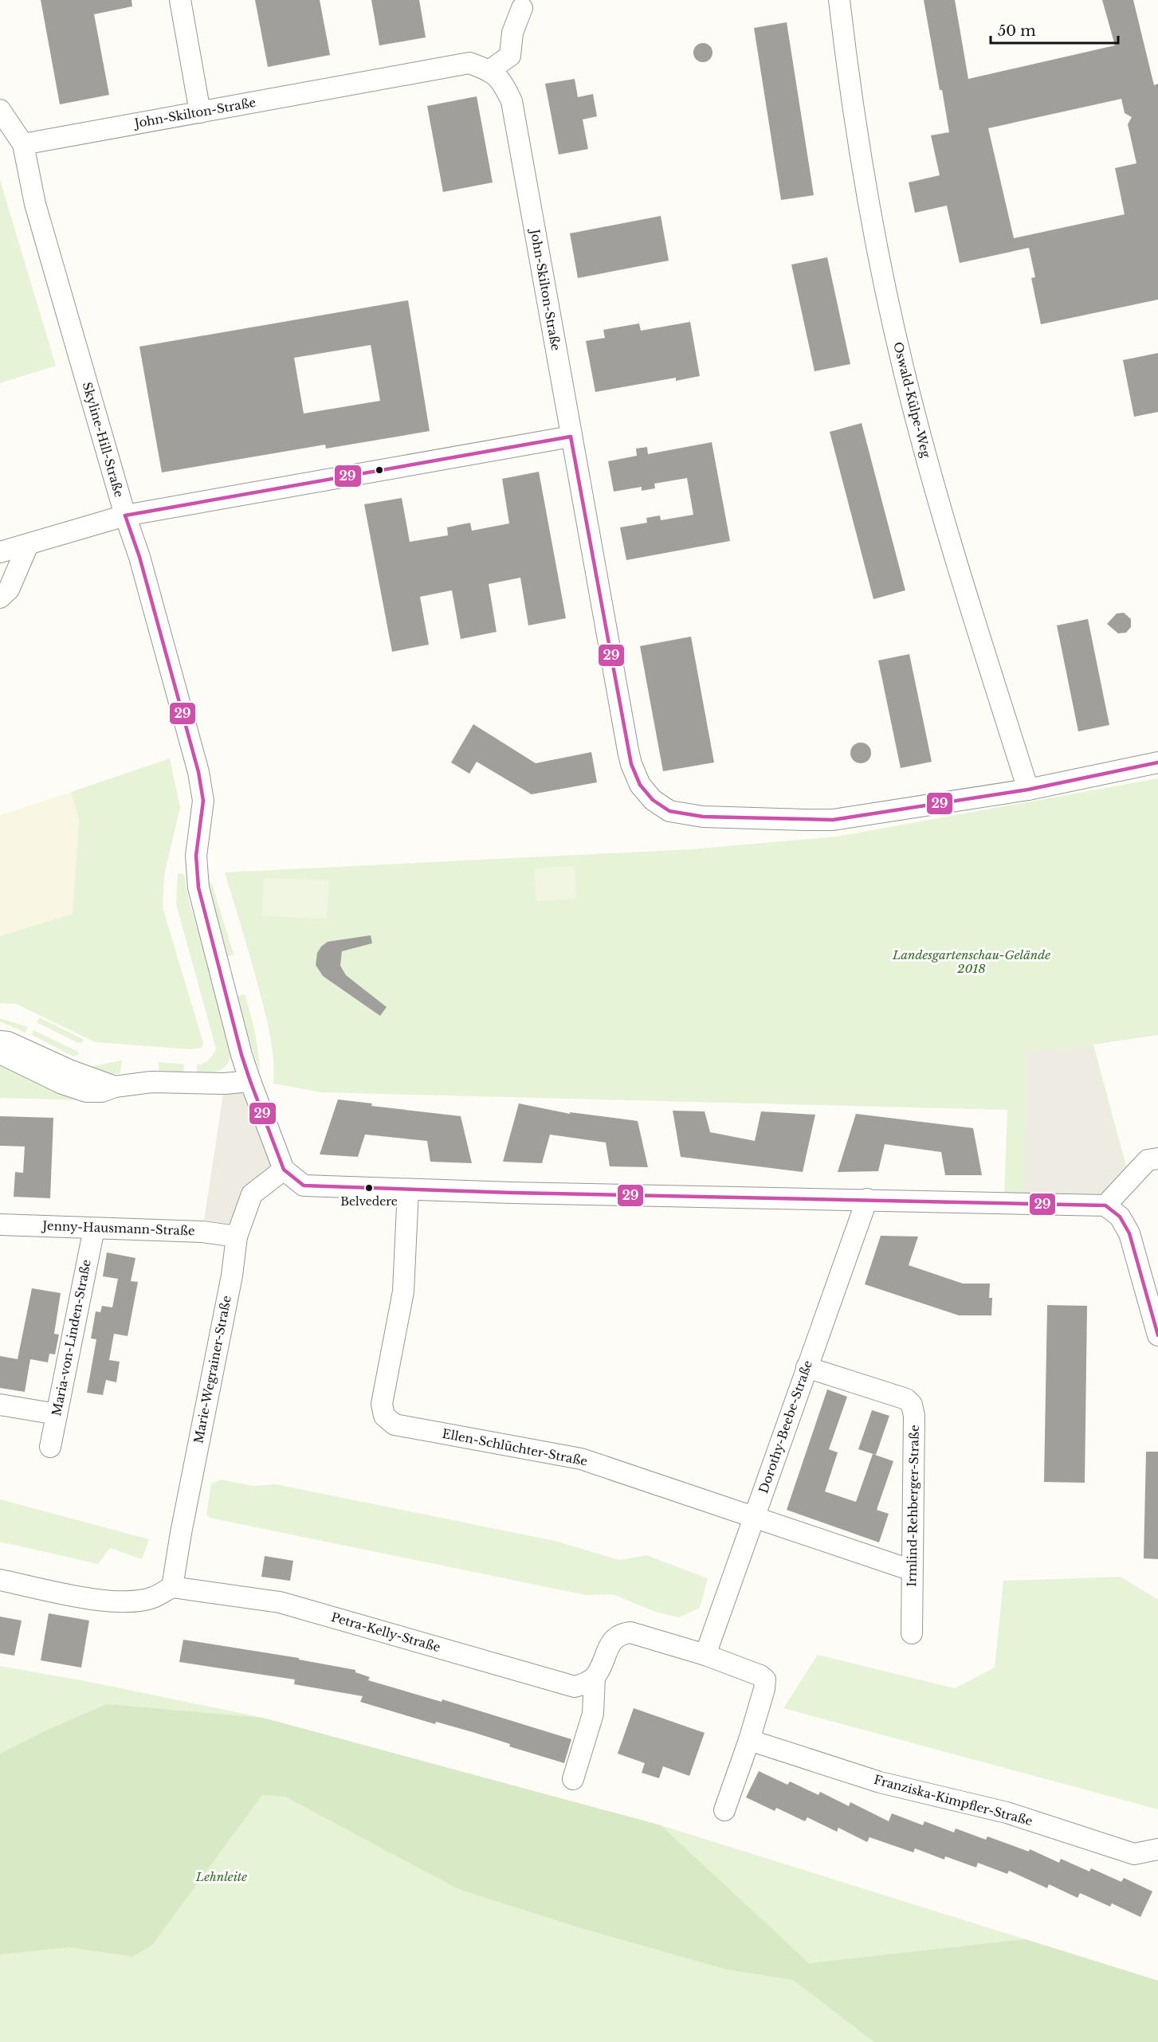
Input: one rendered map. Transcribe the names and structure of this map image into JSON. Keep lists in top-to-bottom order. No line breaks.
{"streets":{"street":["John-Skilton-Straße","Oswald-Külpe-Weg","Skyline-Hill-Straße","Jenny-Hausmann-Straße","Maria-von-Linden-Straße","Marie-Wegrainer-Straße","Dorothy-Beebe-Straße","Ellen-Schlüchter-Straße","Irmlind-Rehberger-Straße","Petra-Kelly-Straße","Franziska-Kimpfler-Straße"]},"crossings":[["John-Skilton-Straße","Oswald-Külpe-Weg"],["John-Skilton-Straße","Skyline-Hill-Straße"],["Skyline-Hill-Straße","Marie-Wegrainer-Straße"],["Jenny-Hausmann-Straße","Maria-von-Linden-Straße"],["Jenny-Hausmann-Straße","Marie-Wegrainer-Straße"],["Marie-Wegrainer-Straße","Petra-Kelly-Straße"],["Dorothy-Beebe-Straße","Ellen-Schlüchter-Straße"],["Dorothy-Beebe-Straße","Irmlind-Rehberger-Straße"],["Ellen-Schlüchter-Straße","Irmlind-Rehberger-Straße"]],"parks":["Landesgartenschau-Gelände 2018","Lehnleite"],"places":["Belvedere"],"lines":["transit line 29"],"scale_bar":"50 m"}
